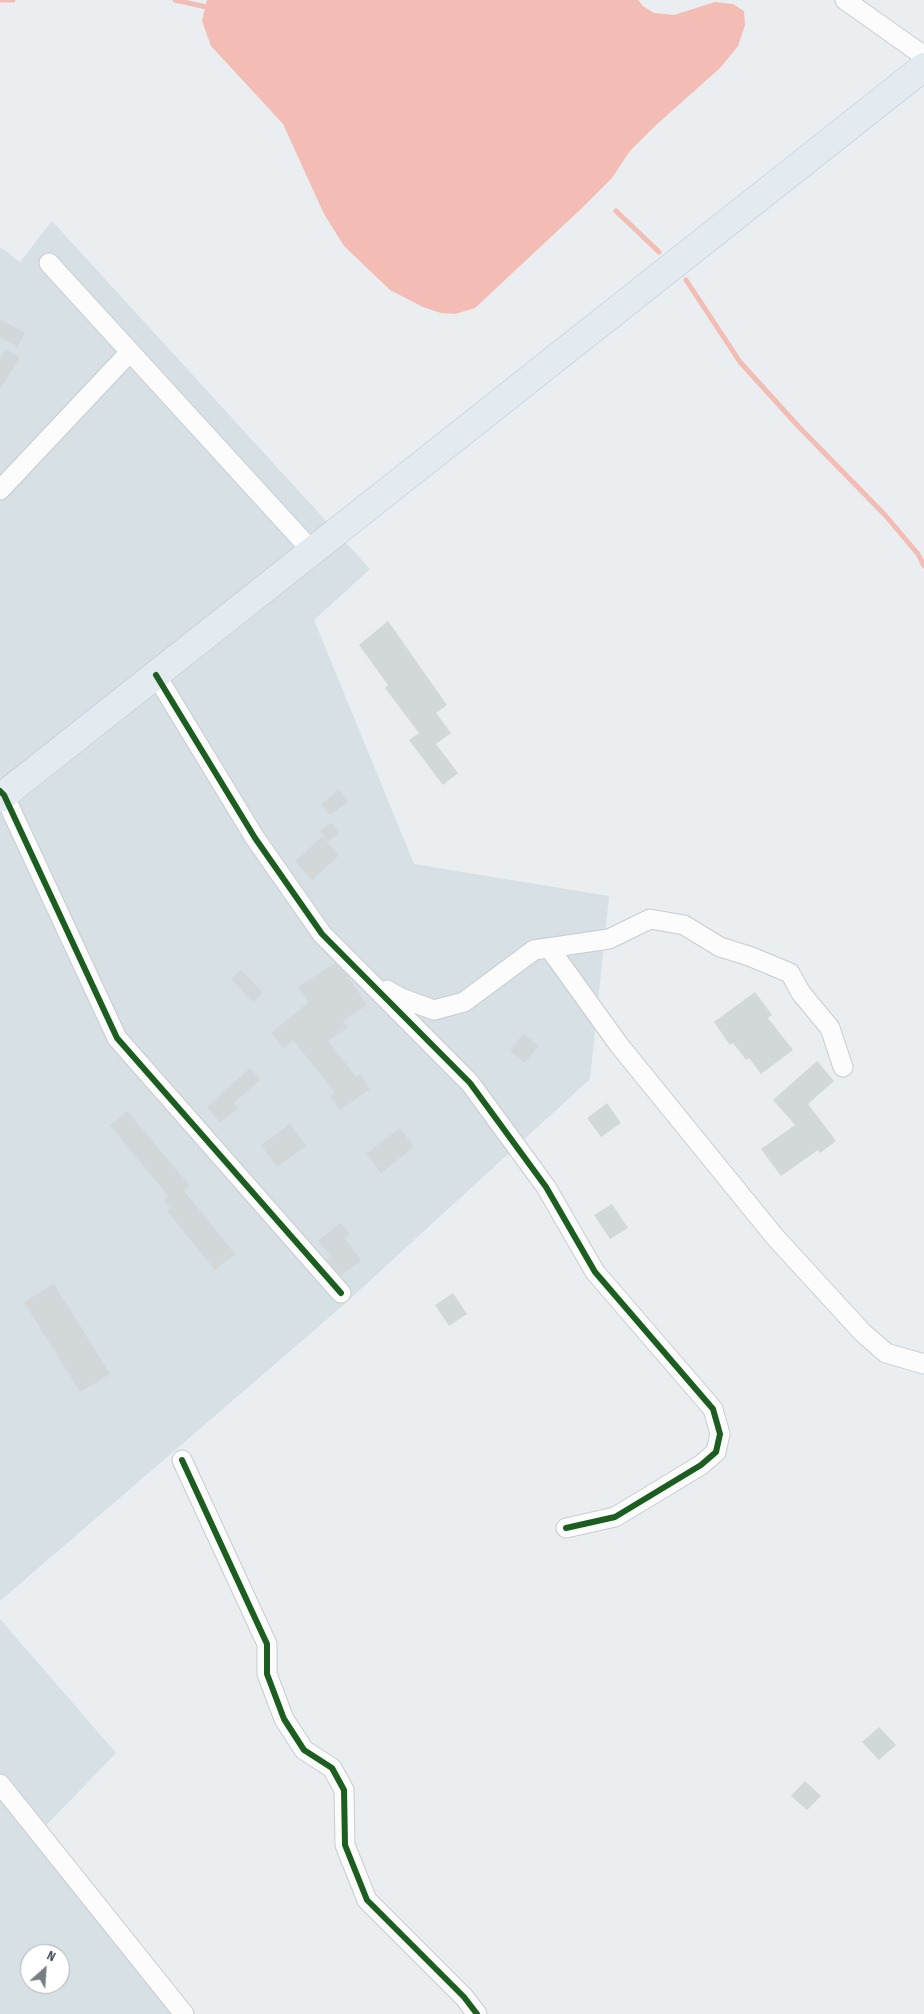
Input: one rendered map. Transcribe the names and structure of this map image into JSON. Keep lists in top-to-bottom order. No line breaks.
{"north":"top right"}
